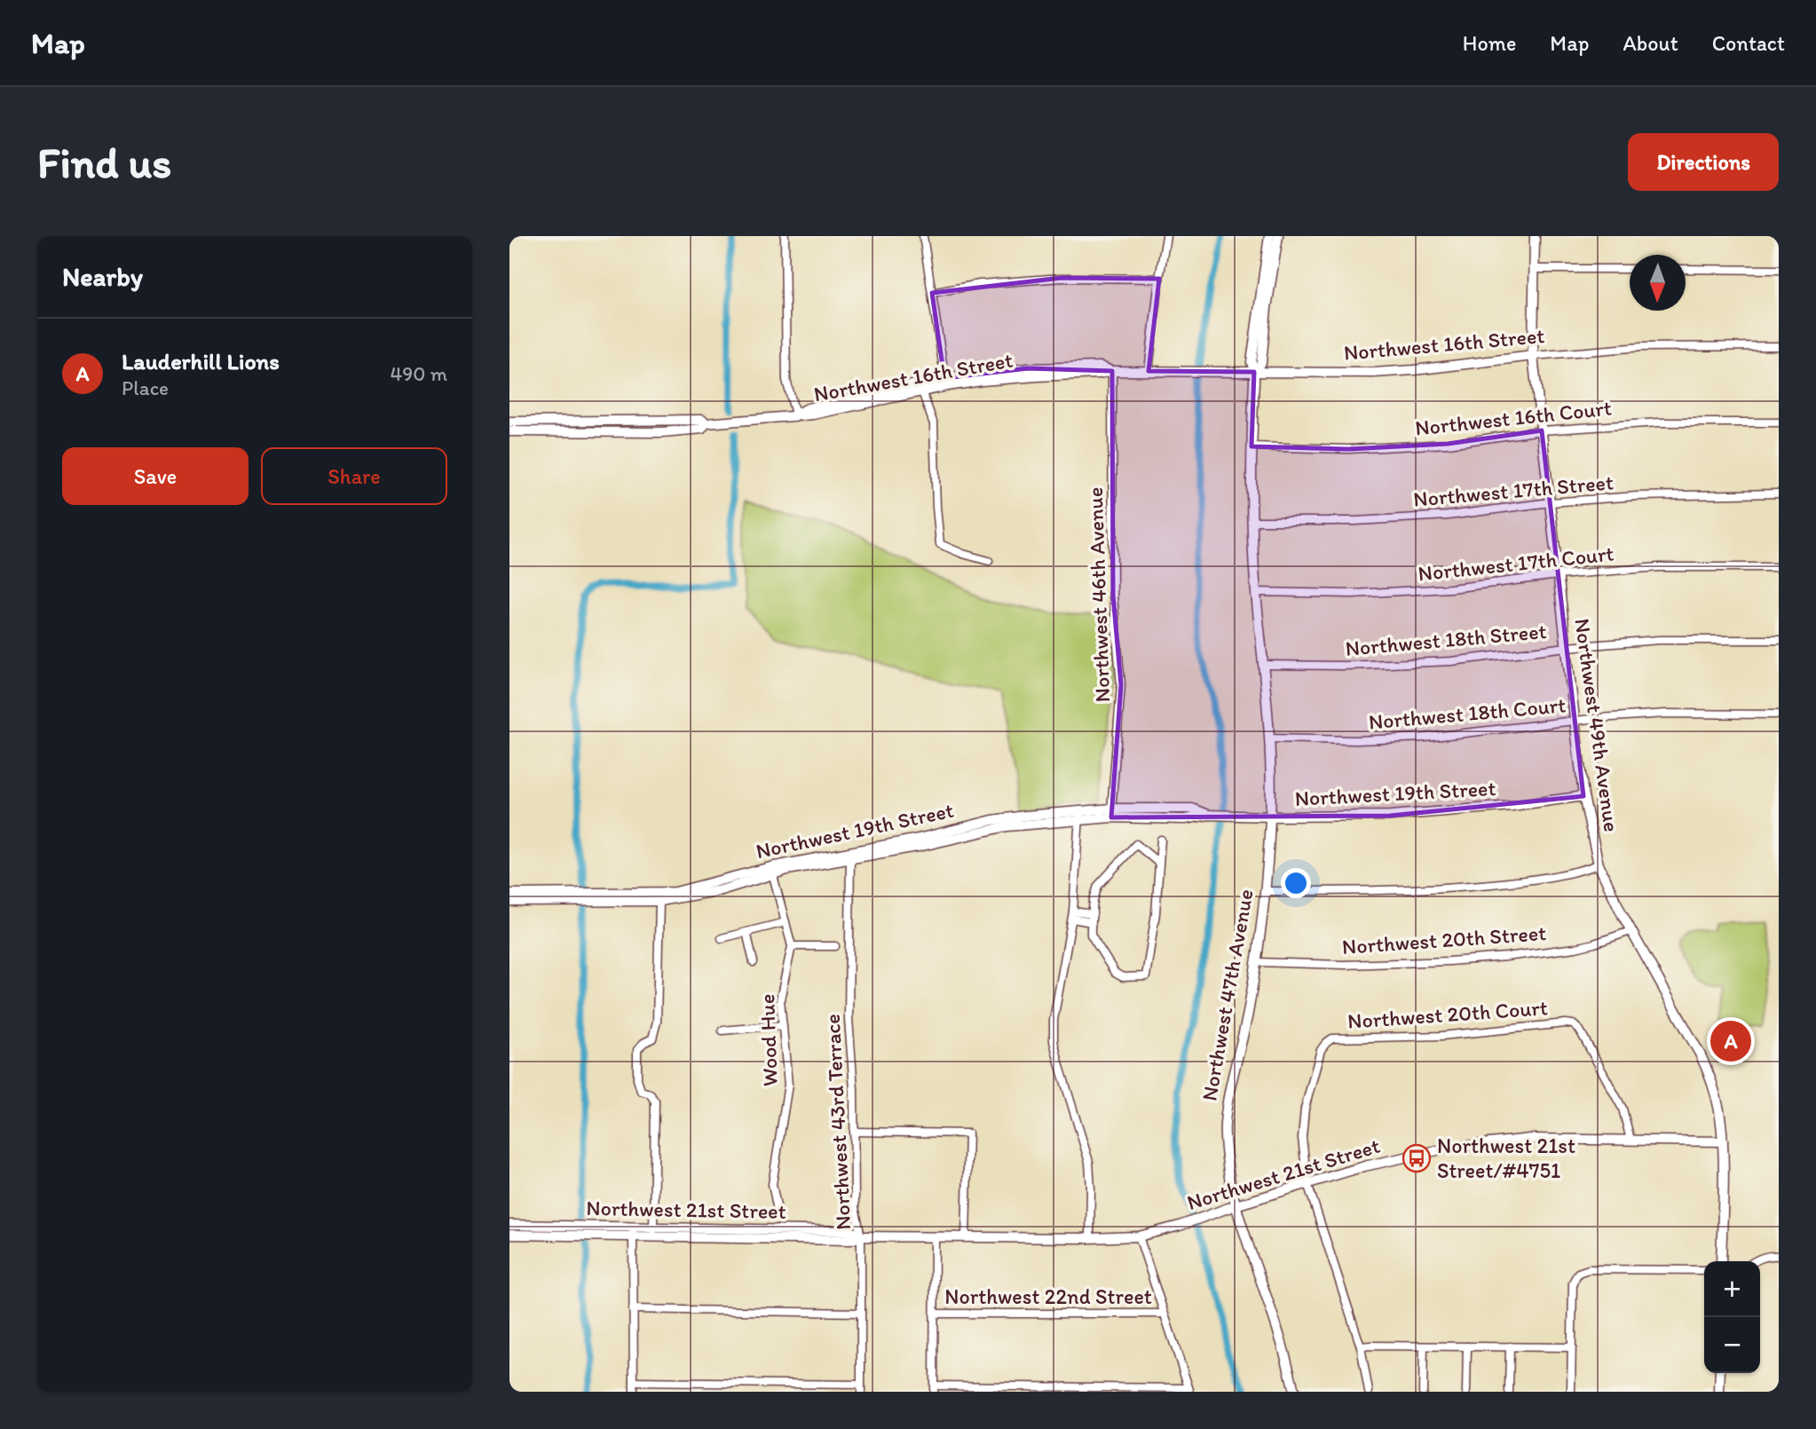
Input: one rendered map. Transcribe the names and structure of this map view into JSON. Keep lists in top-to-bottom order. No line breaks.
{"streets":{"street":["Northwest 16th Street","Northwest 16th Court","Northwest 17th Street","Northwest 17th Court","Northwest 46th Avenue","Northwest 18th Street","Northwest 18th Court","Northwest 49th Avenue","Northwest 19th Street","Northwest 20th Street","Northwest 47th Avenue","Northwest 20th Court","Wood Hue","Northwest 43rd Terrace","Northwest 21st Street","Northwest 22nd Street"]},"crossings":[["Northwest 16th Street","Northwest 46th Avenue"],["Northwest 16th Street","Northwest 49th Avenue"],["Northwest 16th Street","Northwest 47th Avenue"],["Northwest 16th Court","Northwest 49th Avenue"],["Northwest 16th Court","Northwest 47th Avenue"],["Northwest 17th Street","Northwest 49th Avenue"],["Northwest 17th Street","Northwest 47th Avenue"],["Northwest 17th Court","Northwest 49th Avenue"],["Northwest 17th Court","Northwest 47th Avenue"],["Northwest 46th Avenue","Northwest 19th Street"],["Northwest 18th Street","Northwest 49th Avenue"],["Northwest 18th Street","Northwest 47th Avenue"],["Northwest 18th Court","Northwest 49th Avenue"],["Northwest 18th Court","Northwest 47th Avenue"],["Northwest 49th Avenue","Northwest 19th Street"],["Northwest 49th Avenue","Northwest 20th Street"],["Northwest 49th Avenue","Northwest 21st Street"],["Northwest 19th Street","Northwest 47th Avenue"],["Northwest 19th Street","Wood Hue"],["Northwest 19th Street","Northwest 43rd Terrace"],["Northwest 20th Street","Northwest 47th Avenue"],["Northwest 47th Avenue","Northwest 21st Street"],["Northwest 20th Court","Northwest 21st Street"],["Northwest 43rd Terrace","Northwest 21st Street"]],"places":{"bus stop":["Northwest 21st Street/#4751"]},"north":"bottom","page":{"header":"Map","nav":["Home","Map","About","Contact"],"buttons":["Directions",["Save","Share"]],"title":"Find us","heading":"Nearby","list":[{"mark":"A","name":"Lauderhill Lions","note":"Place","value":"490 m"}],"pins":"A","map_buttons":["+","−"]}}
